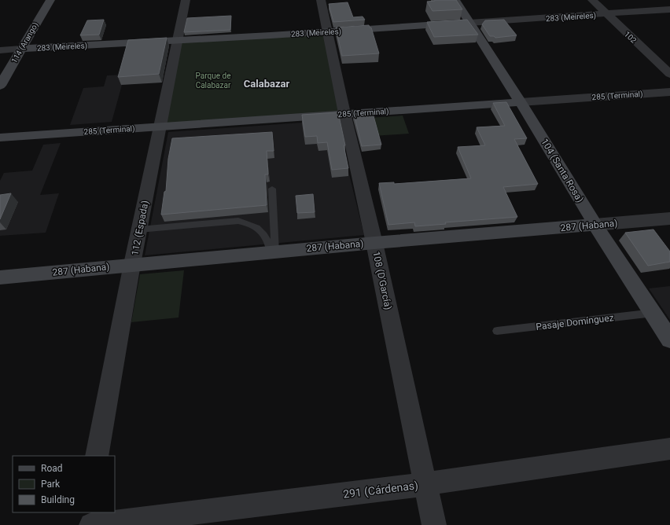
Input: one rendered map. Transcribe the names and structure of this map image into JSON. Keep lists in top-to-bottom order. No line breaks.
{"streets":{"street":["283 (Meireles)","102","114 (Arango)","285 (Terminal)","104 (Santa Rosa)","287 (Habana)","112 (Espada)","108 (D'García)","291 (Cárdenas)"],"lane":["Pasaje Domínguez"]},"crossings":[["283 (Meireles)","102"],["283 (Meireles)","114 (Arango)"],["283 (Meireles)","104 (Santa Rosa)"],["283 (Meireles)","112 (Espada)"],["283 (Meireles)","108 (D'García)"],["285 (Terminal)","104 (Santa Rosa)"],["285 (Terminal)","112 (Espada)"],["285 (Terminal)","108 (D'García)"],["104 (Santa Rosa)","287 (Habana)"],["104 (Santa Rosa)","Pasaje Domínguez"],["287 (Habana)","112 (Espada)"],["287 (Habana)","108 (D'García)"],["108 (D'García)","291 (Cárdenas)"]],"districts":["Calabazar"],"parks":["Parque de Calabazar"],"legend":["Road","Park","Building"]}
